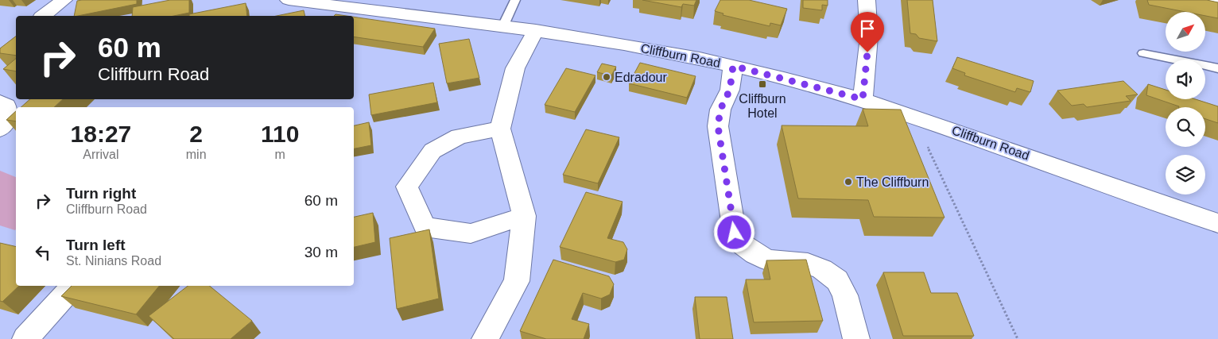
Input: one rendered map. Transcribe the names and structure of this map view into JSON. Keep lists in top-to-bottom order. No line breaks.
{"streets":{"street":["Cliffburn Road"]},"places":{"other":["Edradour","The Cliffburn"],"transit":["Cliffburn Hotel"]},"north":"top right","page":{"turn":["60 m","Cliffburn Road"],"eta":["18:27","Arrival","2","min","110","m"],"list":[{"name":"Turn right","note":"Cliffburn Road","value":"60 m"},{"name":"Turn left","note":"St. Ninians Road","value":"30 m"}]}}
